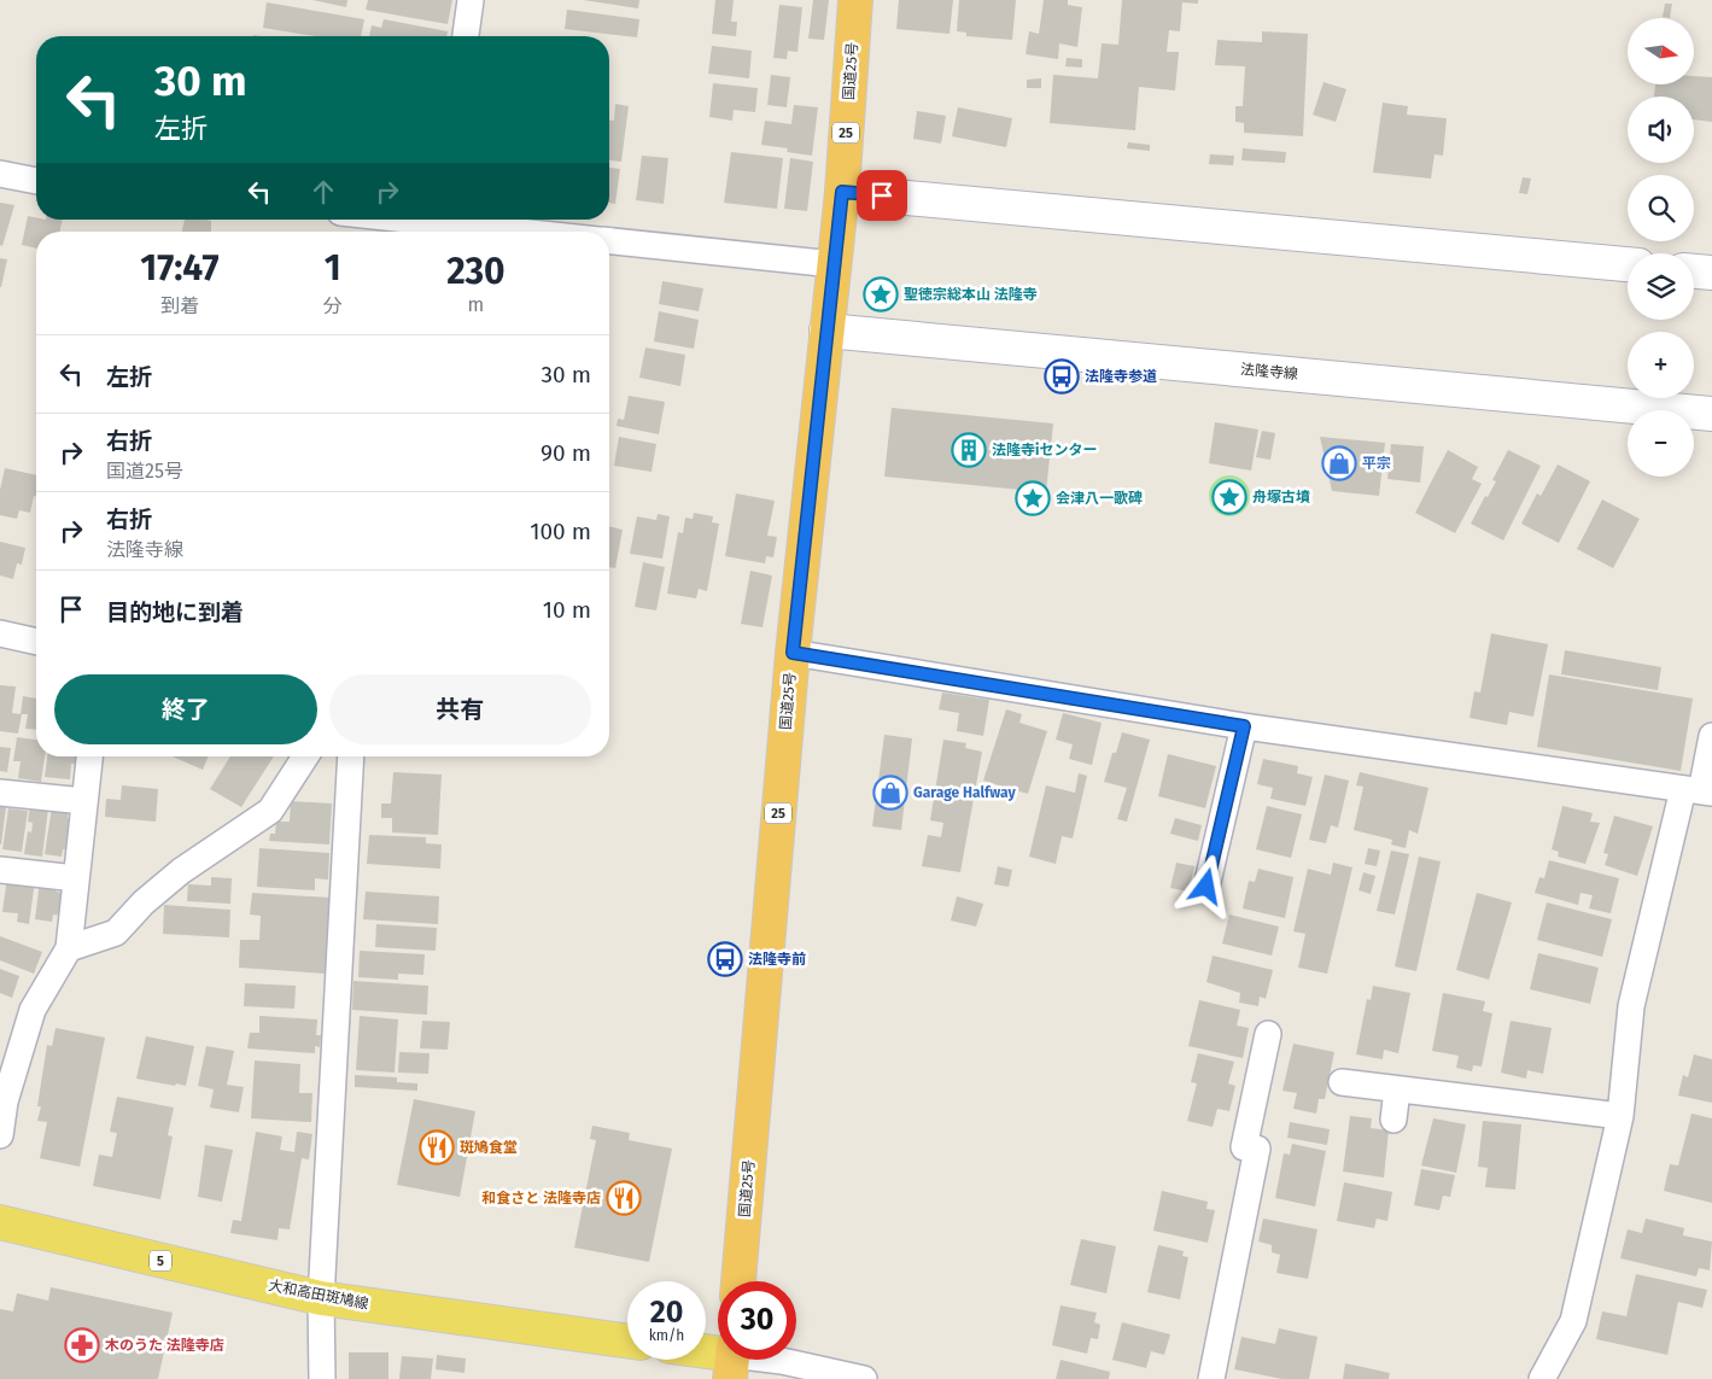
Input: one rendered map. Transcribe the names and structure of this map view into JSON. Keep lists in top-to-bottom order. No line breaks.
{"streets":{"highway":["国道25号","25"],"main road":["法隆寺線","5","大和高田斑鳩線"]},"crossings":[["国道25号","法隆寺線"]],"places":{"place":["聖徳宗総本山 法隆寺","舟塚古墳","会津八一歌碑"],"bus stop":["法隆寺参道","法隆寺前"],"building":["法隆寺iセンター"],"shop":["平宗","Garage Halfway"],"restaurant":["斑鳩食堂","和食さと 法隆寺店"],"pharmacy":["木のうた 法隆寺店"]},"north":"right","page":{"map_buttons":["+","−"],"turn":["30 m","左折"],"eta":["17:47","到着","1","分","230","m"],"list":[{"name":"左折","value":"30 m"},{"name":"右折","note":"国道25号","value":"90 m"},{"name":"右折","note":"法隆寺線","value":"100 m"},{"name":"目的地に到着","value":"10 m"}],"buttons":["終了","共有"],"speed":"20 km/h","limit":"30"}}
